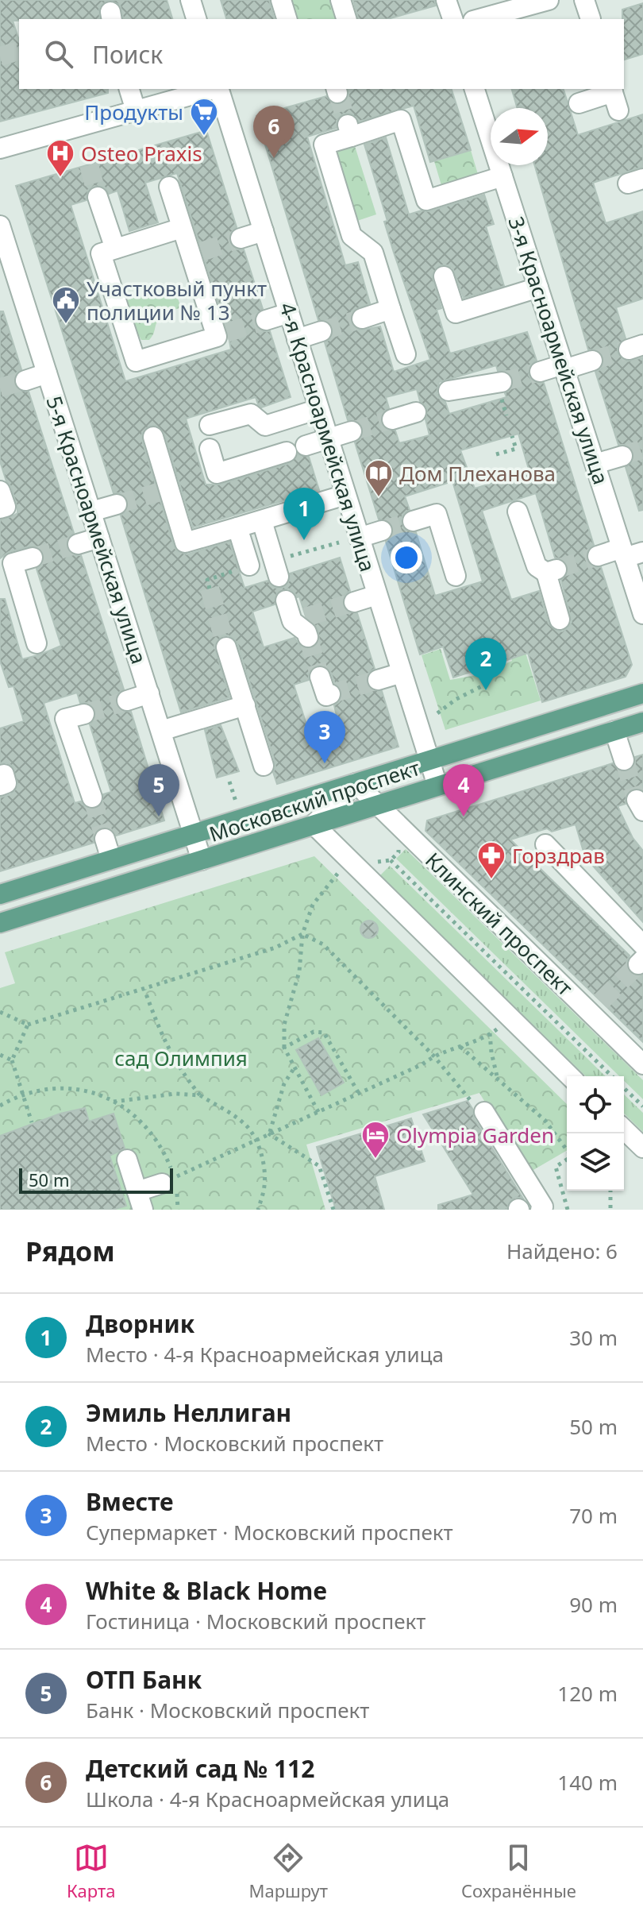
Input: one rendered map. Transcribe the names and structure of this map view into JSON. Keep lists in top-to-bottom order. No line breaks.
{"streets":{"main road":["Московский проспект"],"street":["3-я Красноармейская улица","4-я Красноармейская улица","5-я Красноармейская улица","Клинский проспект"]},"crossings":[["4-я Красноармейская улица","Московский проспект"],["5-я Красноармейская улица","Московский проспект"],["Московский проспект","Клинский проспект"]],"parks":["сад Олимпия"],"places":{"supermarket":["Продукты"],"hospital":["Osteo Praxis"],"public building":["Участковый пункт полиции № 13"],"library":["Дом Плеханова"],"pharmacy":["Горздрав"],"hotel":["Olympiа Garden"]},"scale_bar":"50 m","north":"right","page":{"search":"Поиск","pins":["6","1","2","3","4","5"],"scale":"50 m","heading":["Рядом","Найдено: 6"],"list":[{"mark":"1","name":"Дворник","note":"Место · 4-я Красноармейская улица","value":"30 m"},{"mark":"2","name":"Эмиль Неллиган","note":"Место · Московский проспект","value":"50 m"},{"mark":"3","name":"Вместе","note":"Супермаркет · Московский проспект","value":"70 m"},{"mark":"4","name":"White & Black Home","note":"Гостиница · Московский проспект","value":"90 m"},{"mark":"5","name":"ОТП Банк","note":"Банк · Московский проспект","value":"120 m"},{"mark":"6","name":"Детский сад № 112","note":"Школа · 4-я Красноармейская улица","value":"140 m"}],"nav":["Карта","Маршрут","Сохранённые"]}}
